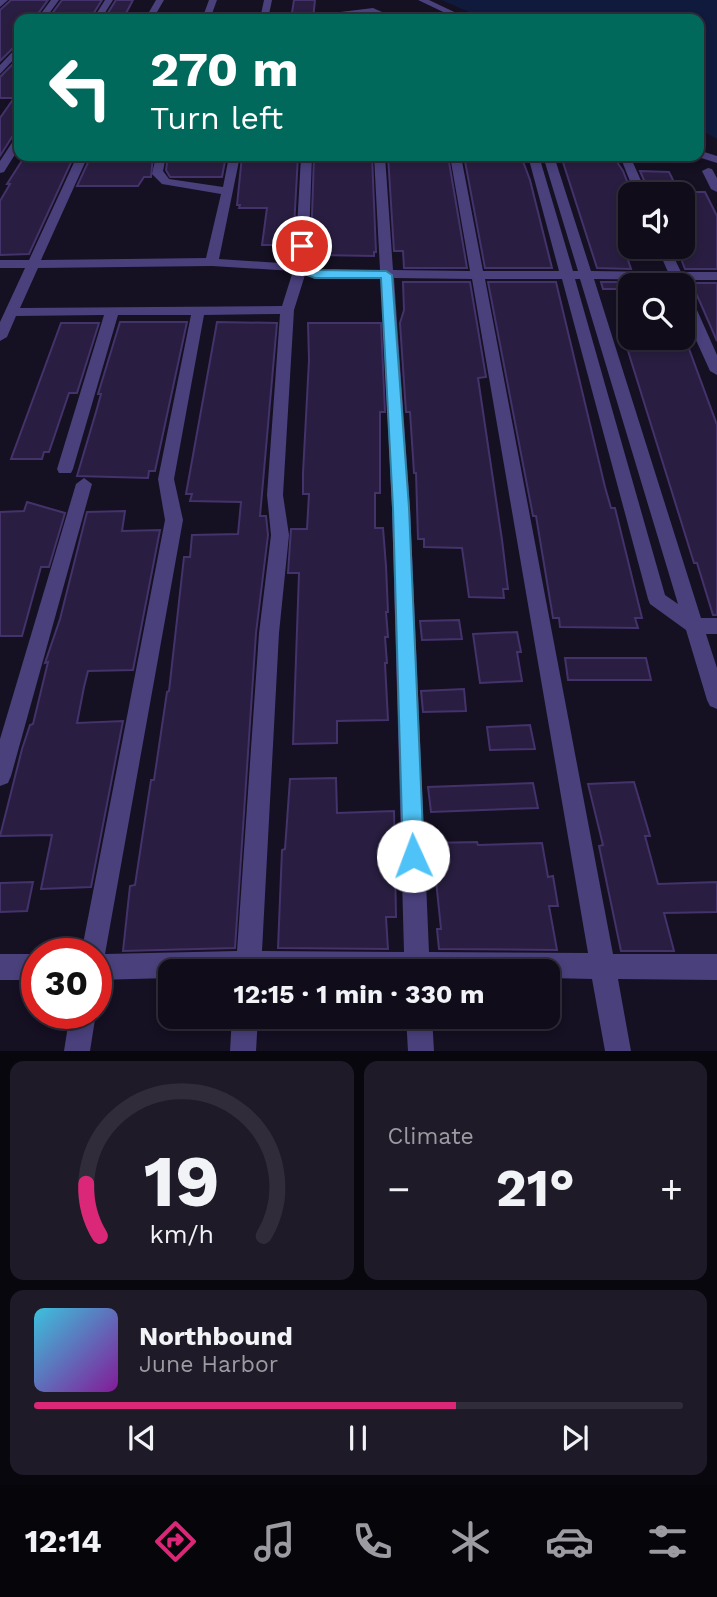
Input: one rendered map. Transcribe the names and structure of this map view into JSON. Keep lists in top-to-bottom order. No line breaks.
{"page":{"turn":["270 m","Turn left"],"limit":"30","trip":"12:15 · 1 min · 330 m","tile":"Climate","heat":["−","21°","+"],"song":["Northbound","June Harbor"],"tabs":"12:14","gauge":["19","km/h"]}}
